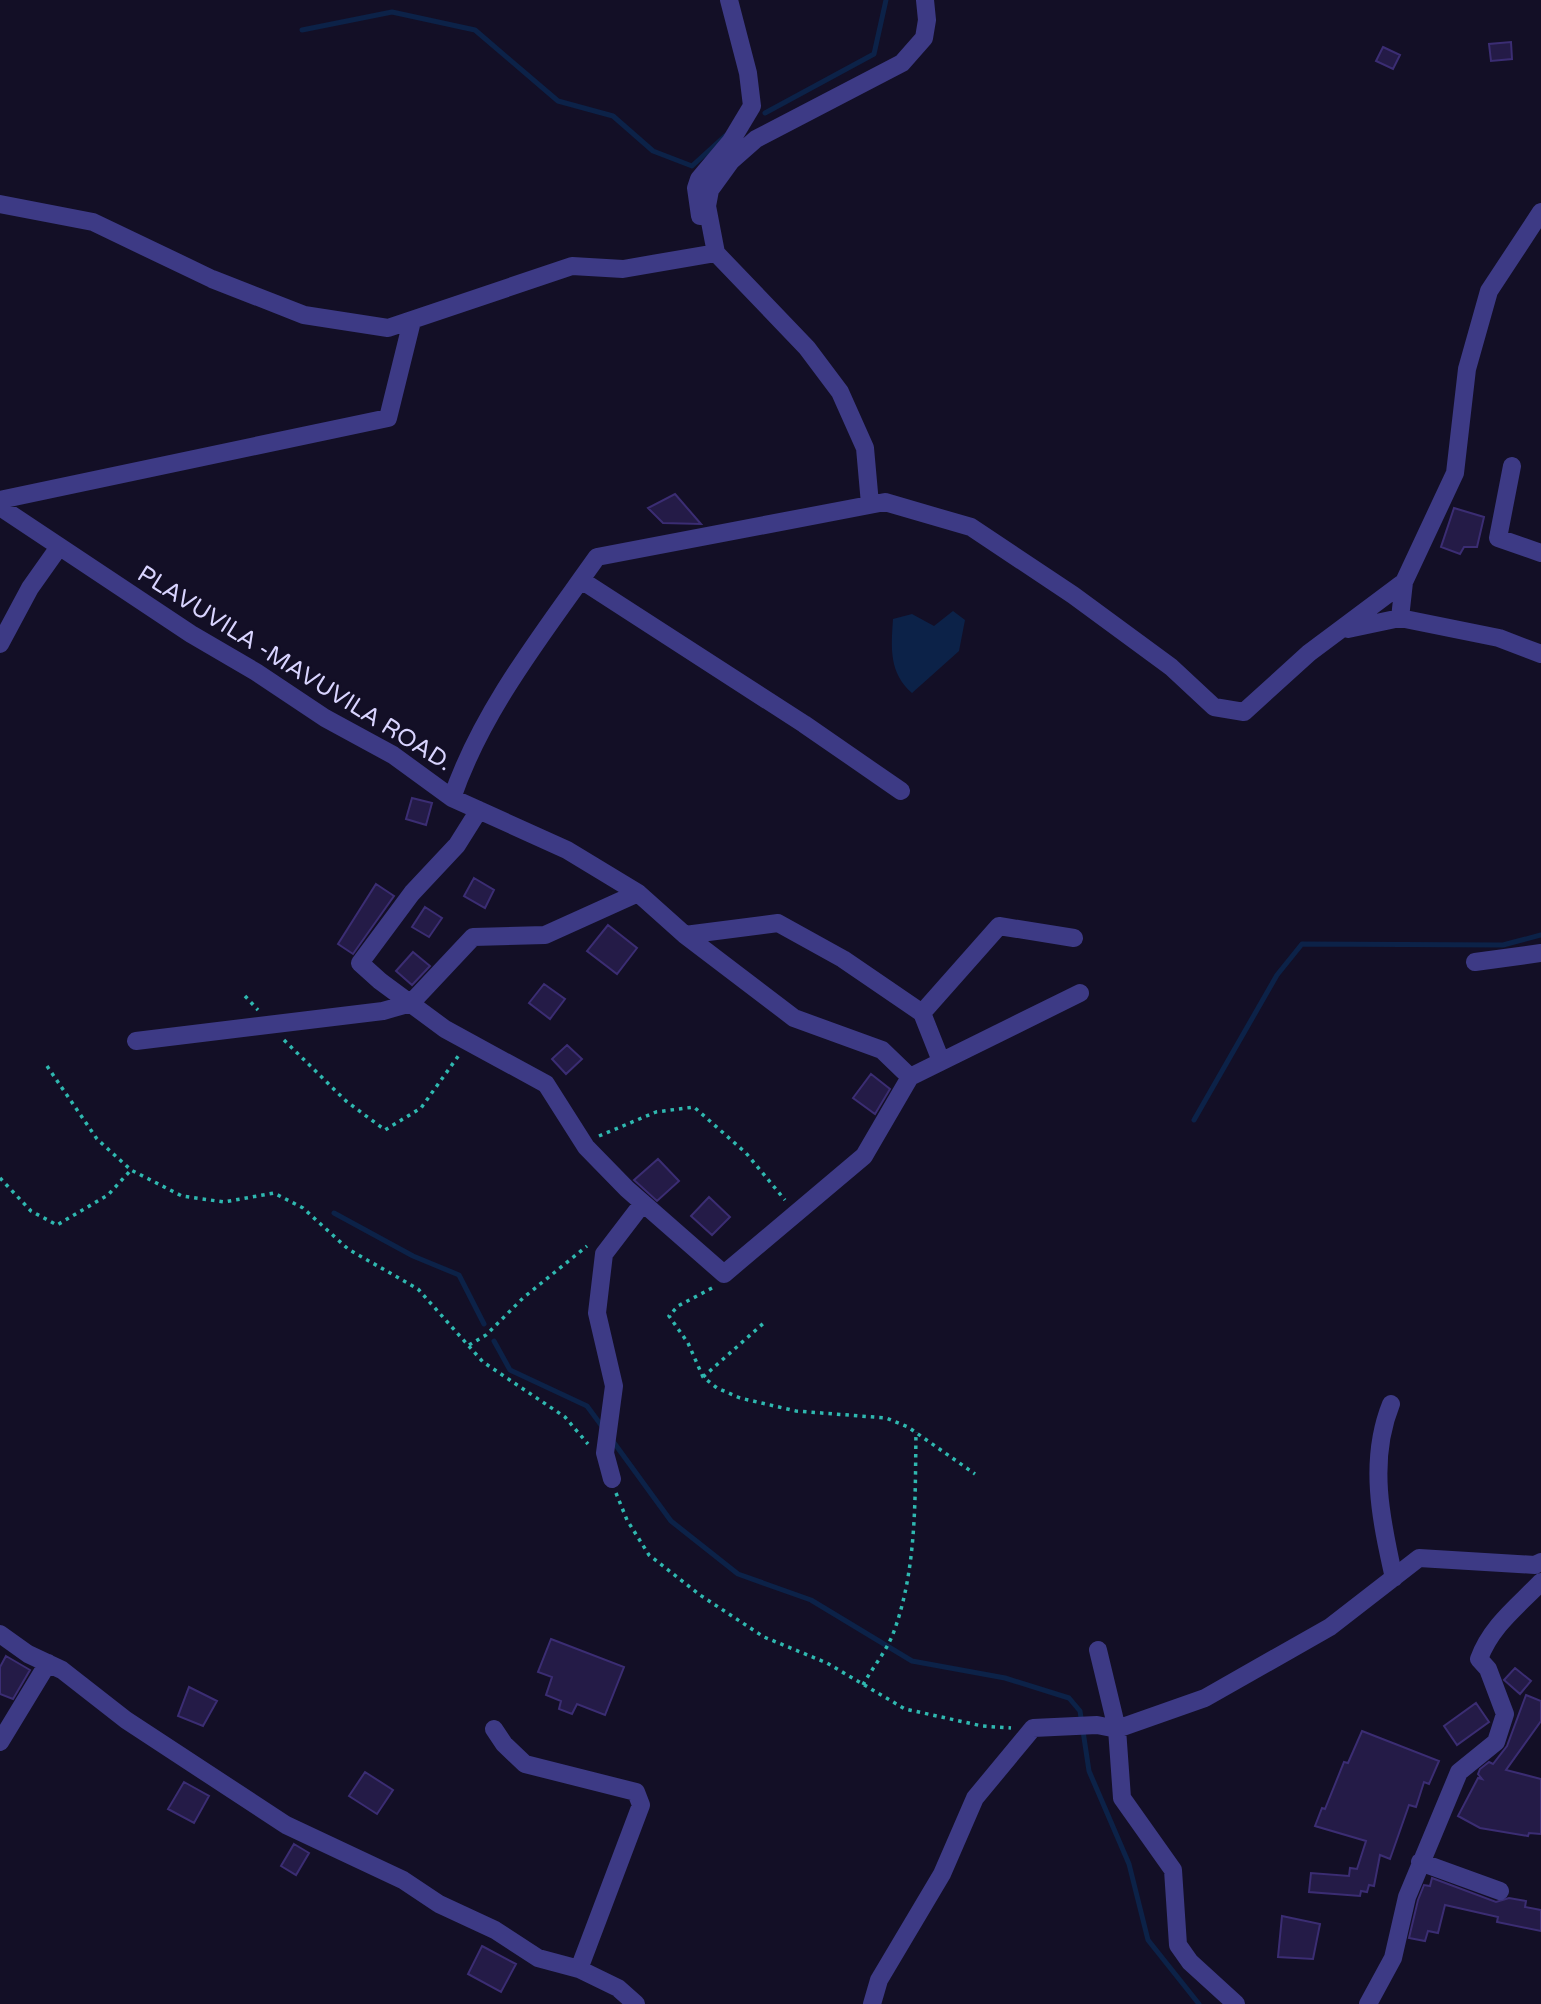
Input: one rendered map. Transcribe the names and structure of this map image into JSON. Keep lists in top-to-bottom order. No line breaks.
{"streets":{"street":["PLAVUVILA -MAVUVILA ROAD."]}}
